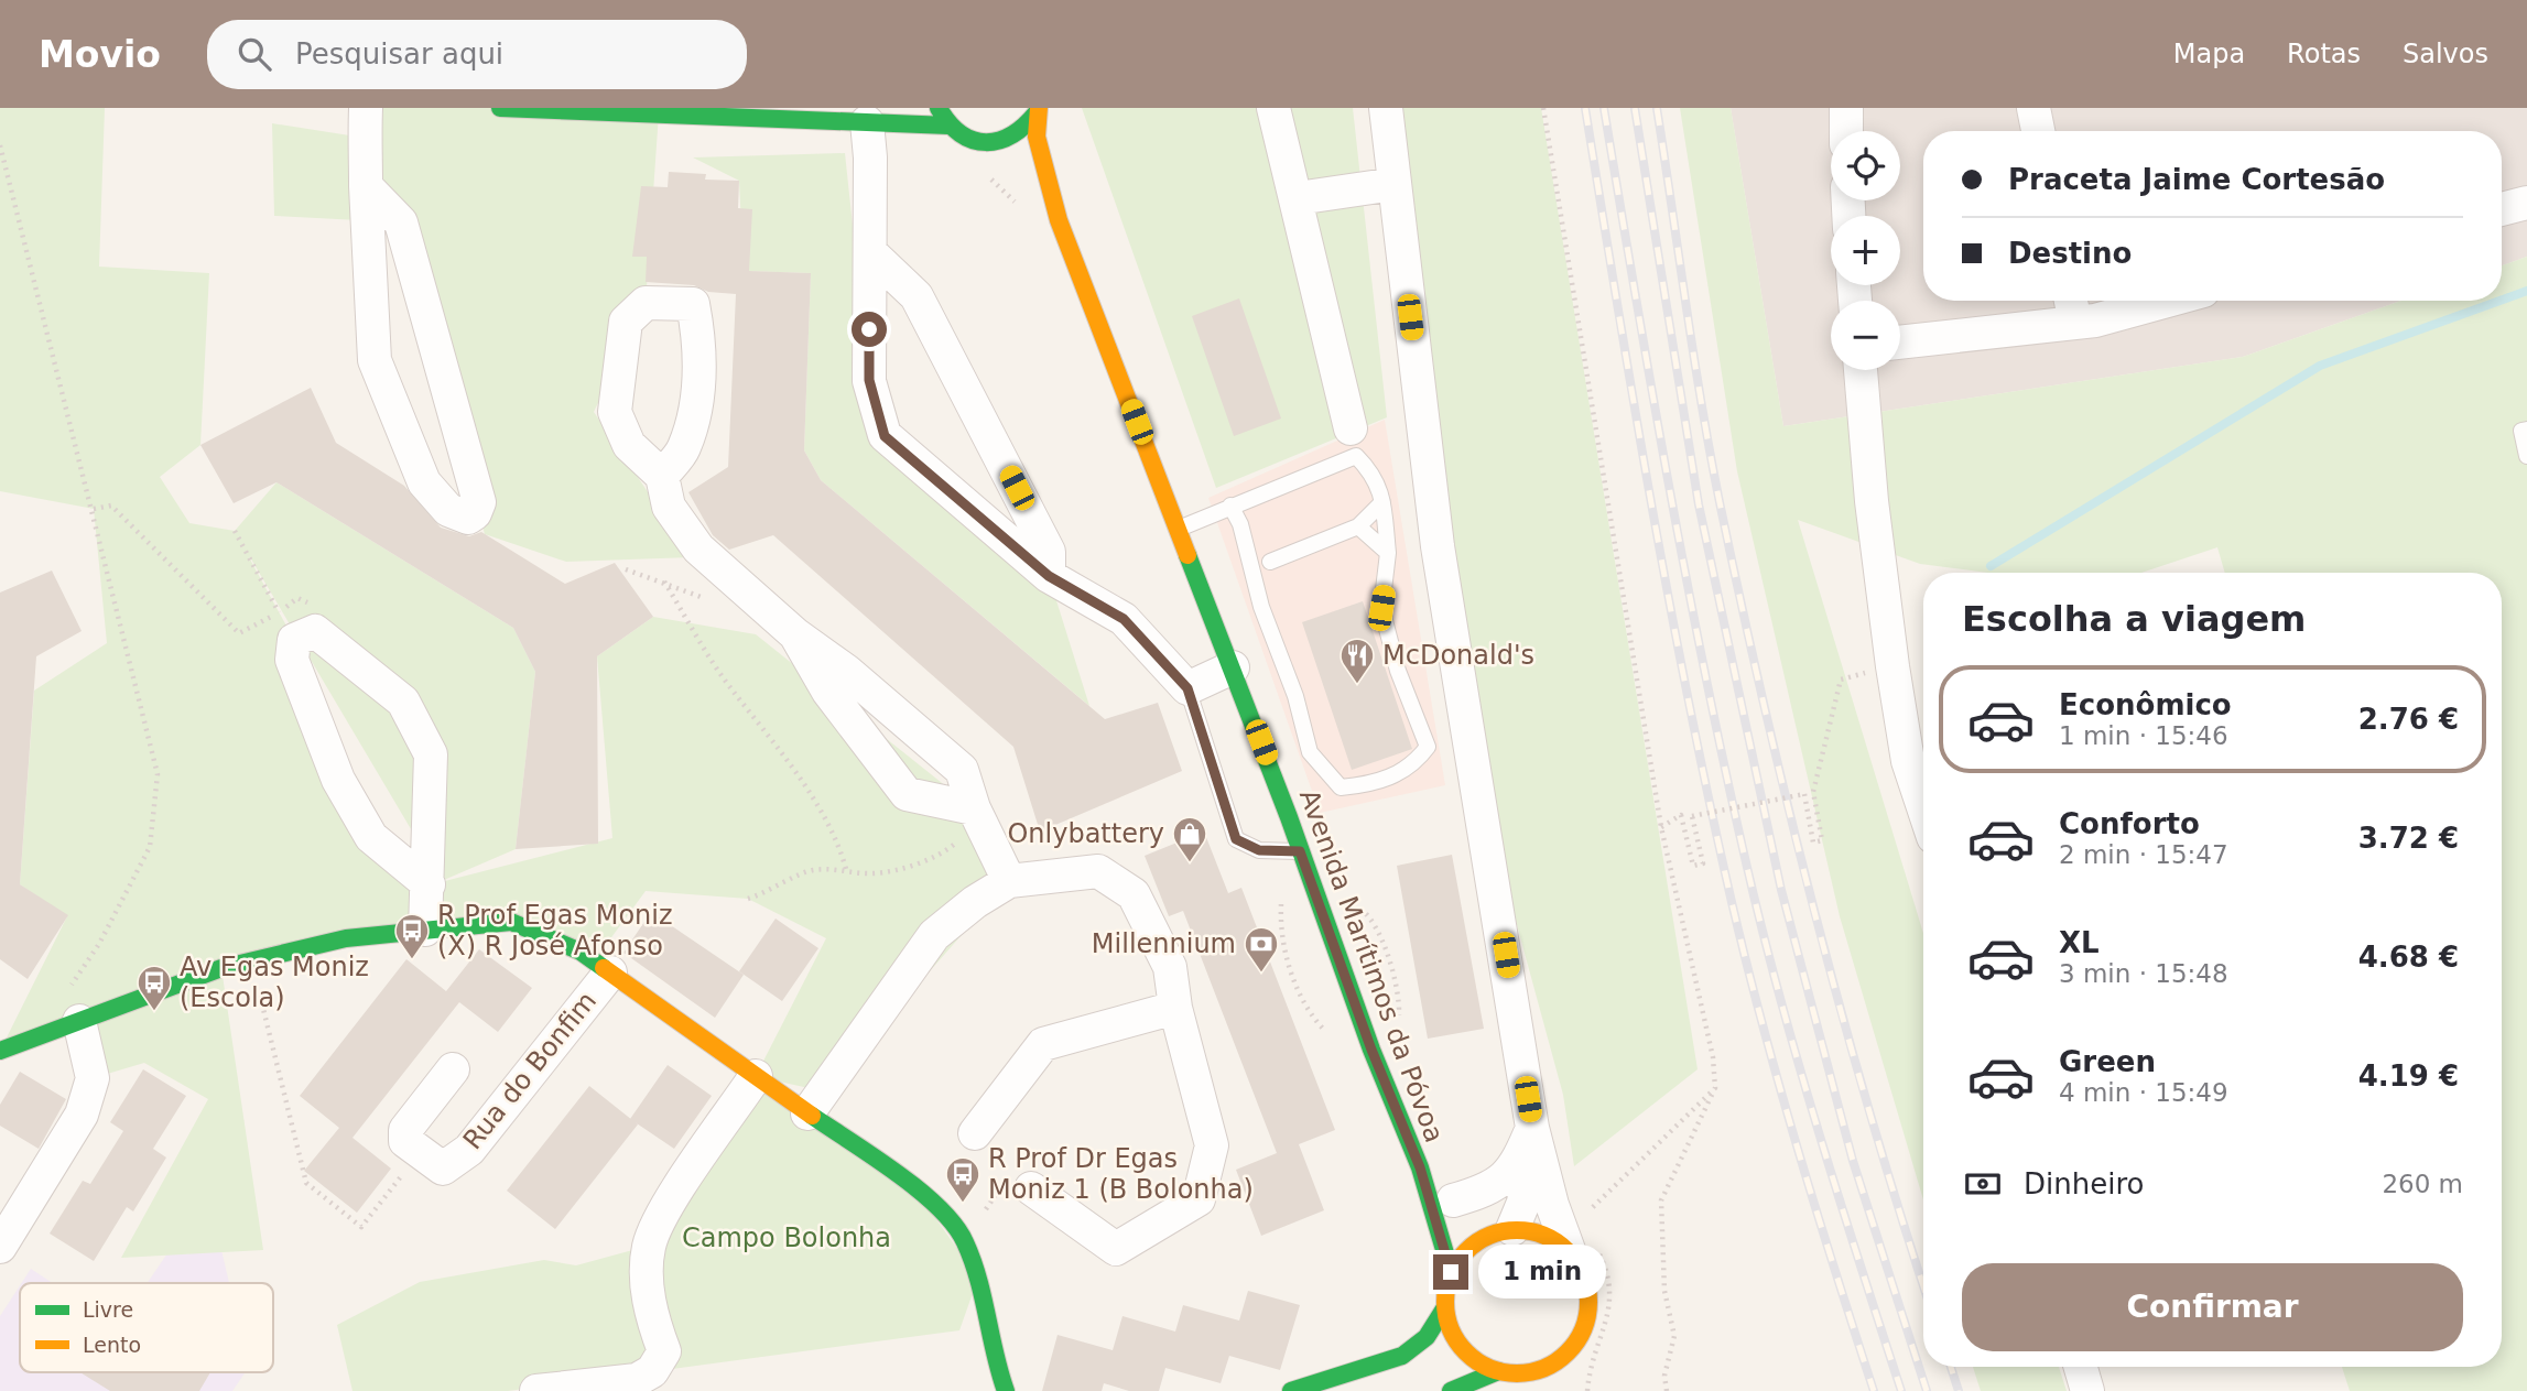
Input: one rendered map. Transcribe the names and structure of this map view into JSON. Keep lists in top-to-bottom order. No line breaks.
{"streets":{"street":["Avenida Marítimos da Póvoa","Rua do Bonfim"]},"parks":["Campo Bolonha"],"places":{"restaurant":["McDonald's"],"shop":["Onlybattery"],"bus stop":["R Prof Egas Moniz (X) R José Afonso","Av Egas Moniz (Escola)","R Prof Dr Egas Moniz 1 (B Bolonha)"],"bank":["Millennium"]},"legend":["Livre","Lento"],"page":{"header":"Movio","search":"Pesquisar aqui","nav":["Mapa","Rotas","Salvos"],"map_buttons":["+","−"],"banner":["Praceta Jaime Cortesão","Destino"],"heading":"Escolha a viagem","list":[{"name":"Econômico","note":"1 min · 15:46","value":"2.76 €"},{"name":"Conforto","note":"2 min · 15:47","value":"3.72 €"},{"name":"XL","note":"3 min · 15:48","value":"4.68 €"},{"name":"Green","note":"4 min · 15:49","value":"4.19 €"}],"pay":["Dinheiro","260 m"],"bubble":"1 min","buttons":"Confirmar"}}
